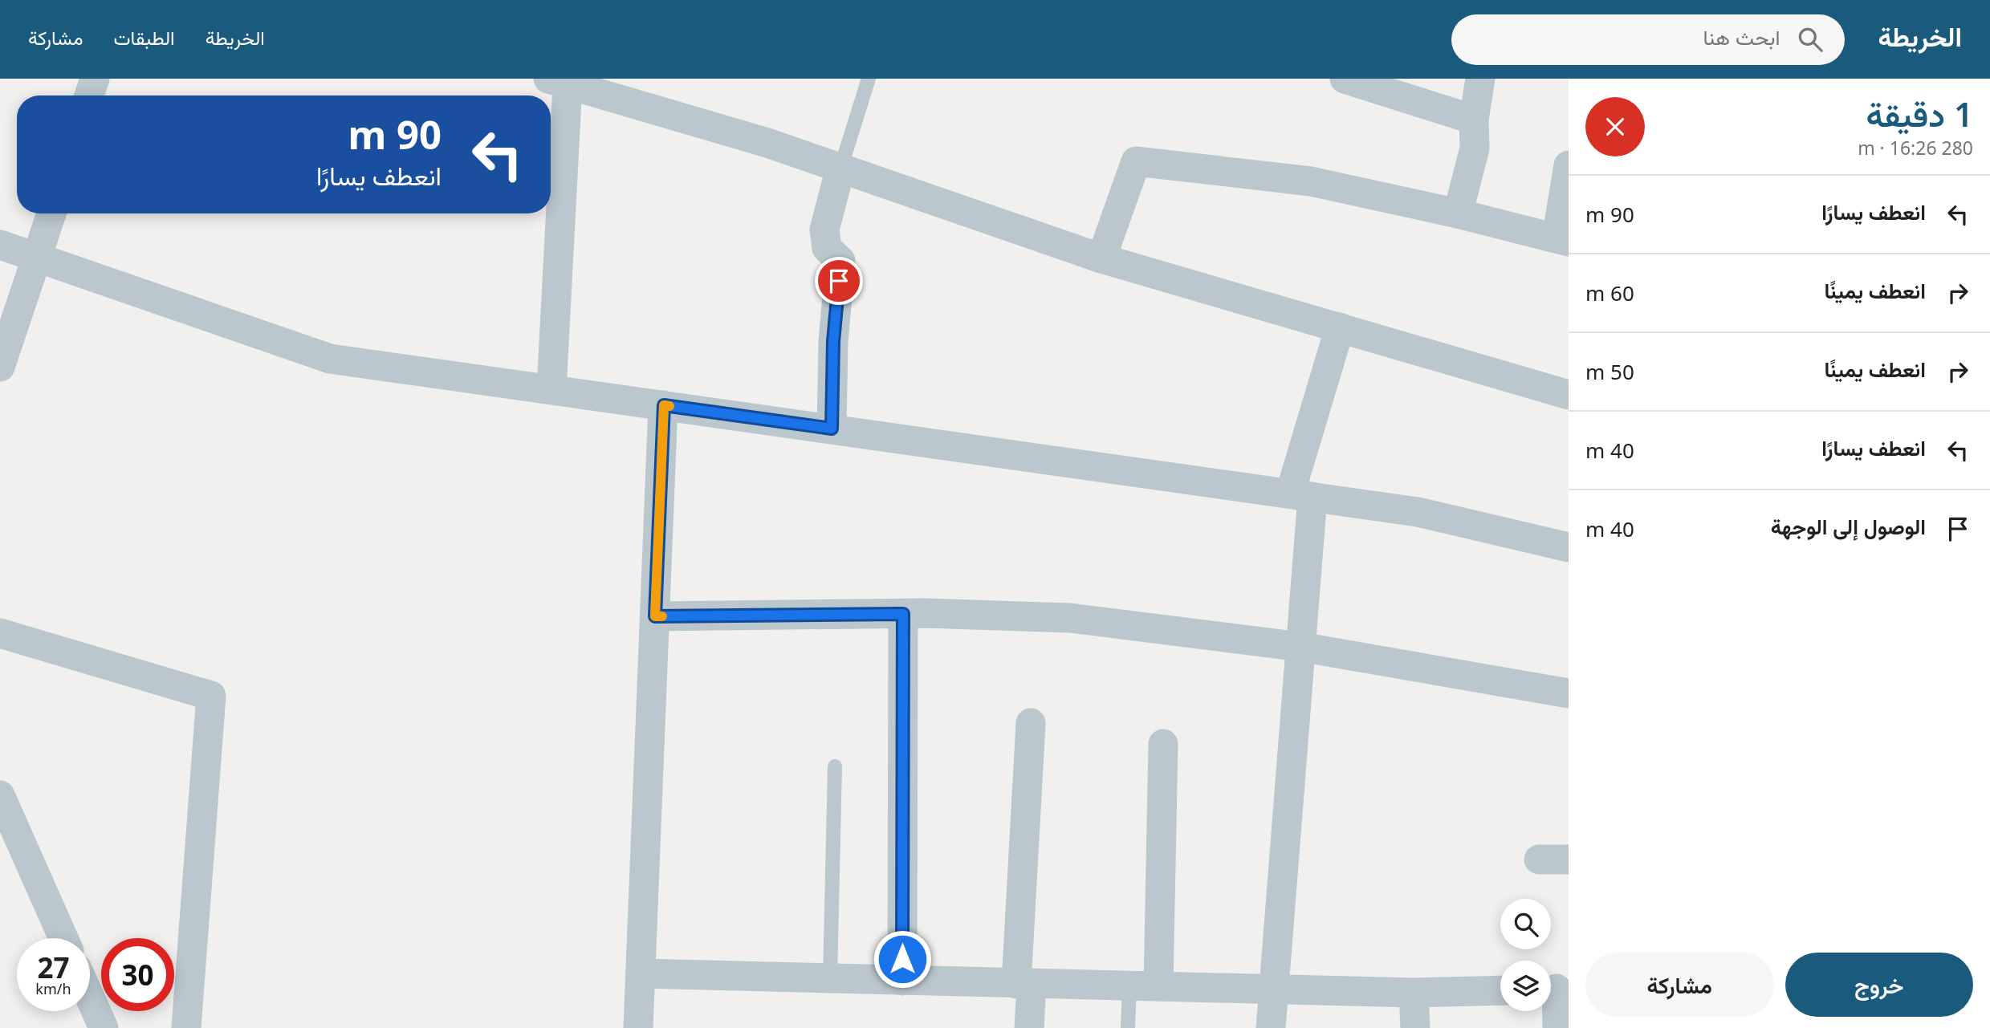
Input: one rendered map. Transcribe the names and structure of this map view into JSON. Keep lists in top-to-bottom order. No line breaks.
{"page":{"header":"الخريطة","search":"ابحث هنا","nav":["الخريطة","الطبقات","مشاركة"],"heading":["1 دقيقة","280 m · 16:26"],"turn":["90 m","انعطف يسارًا"],"list":[{"name":"انعطف يسارًا","value":"90 m"},{"name":"انعطف يمينًا","value":"60 m"},{"name":"انعطف يمينًا","value":"50 m"},{"name":"انعطف يسارًا","value":"40 m"},{"name":"الوصول إلى الوجهة","value":"40 m"}],"speed":"27 km/h","limit":"30","buttons":["خروج","مشاركة"]}}
